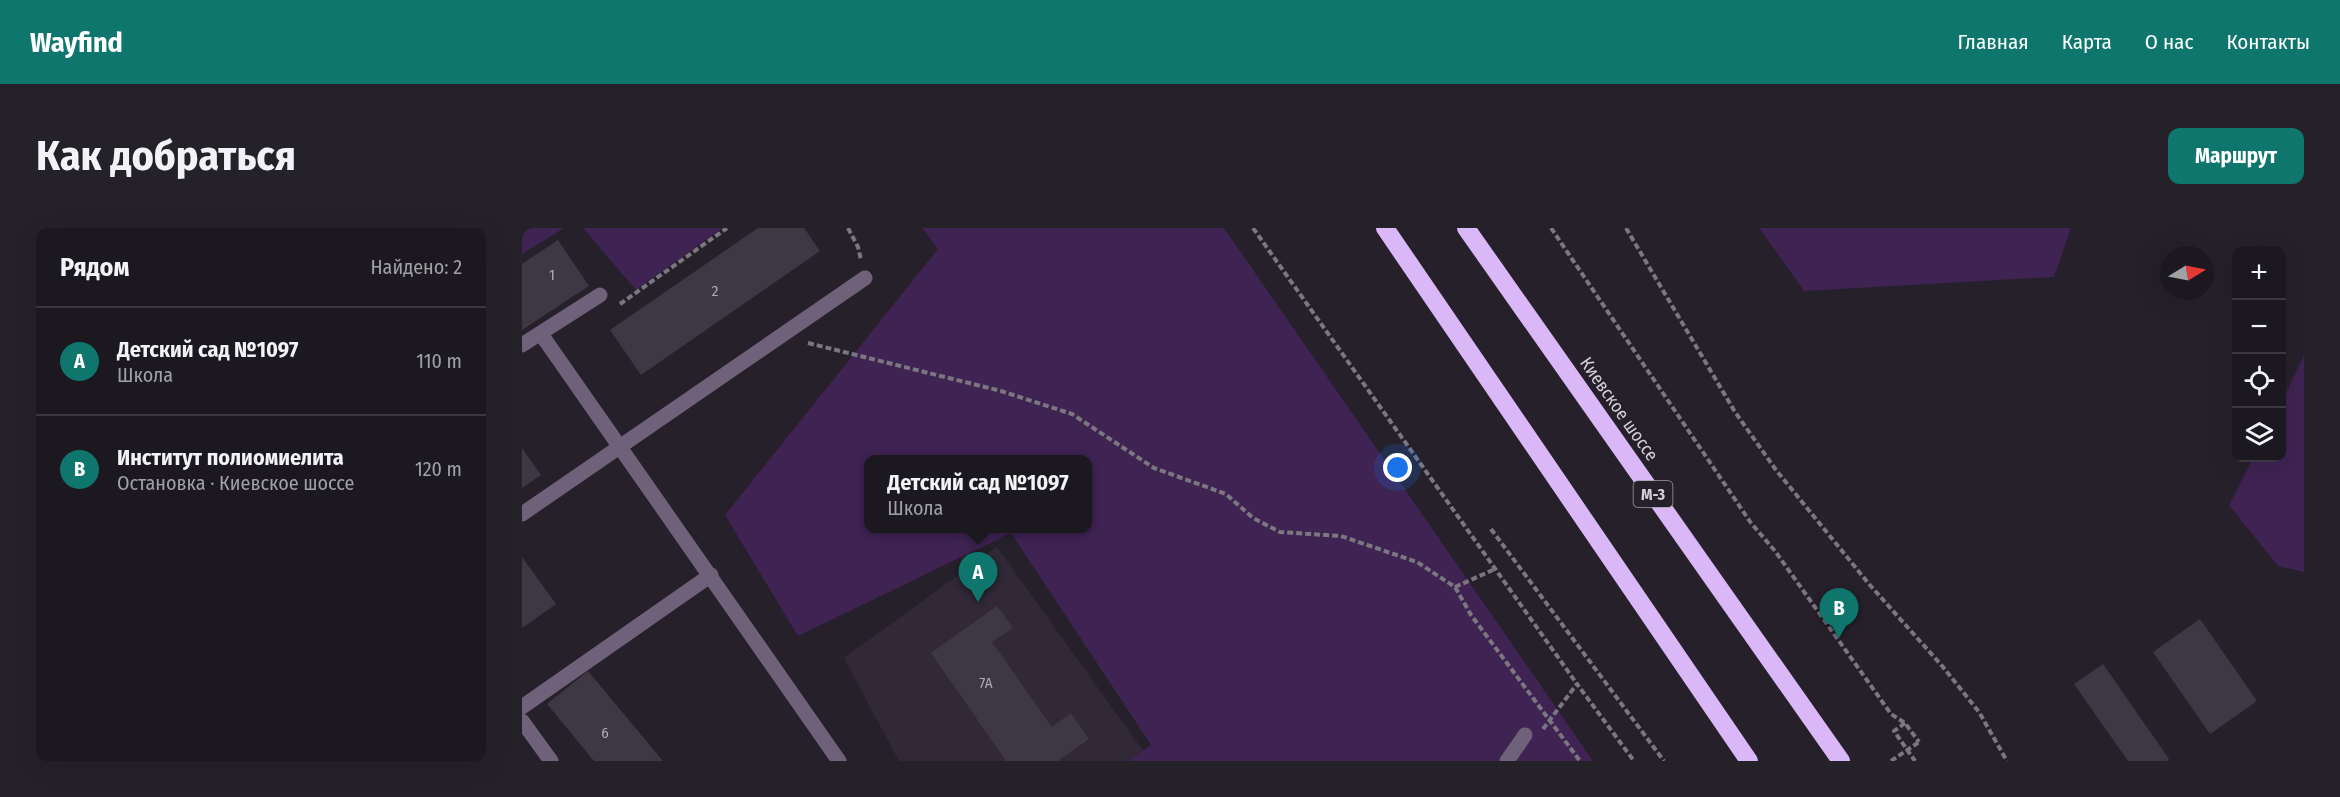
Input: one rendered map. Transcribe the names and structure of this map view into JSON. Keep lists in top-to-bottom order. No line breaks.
{"streets":{"highway":["Киевское шоссе","М-3"]},"house_numbers":["1","2","7А","6"],"north":"right","page":{"header":"Wayfind","nav":["Главная","Карта","О нас","Контакты"],"buttons":"Маршрут","title":"Как добраться","heading":["Рядом","Найдено: 2"],"map_buttons":["+","−"],"list":[{"mark":"A","name":"Детский сад №1097","note":"Школа","value":"110 m"},{"mark":"B","name":"Институт полиомиелита","note":"Остановка · Киевское шоссе","value":"120 m"}],"popup":["Детский сад №1097","Школа"],"pins":["A","B"]}}
